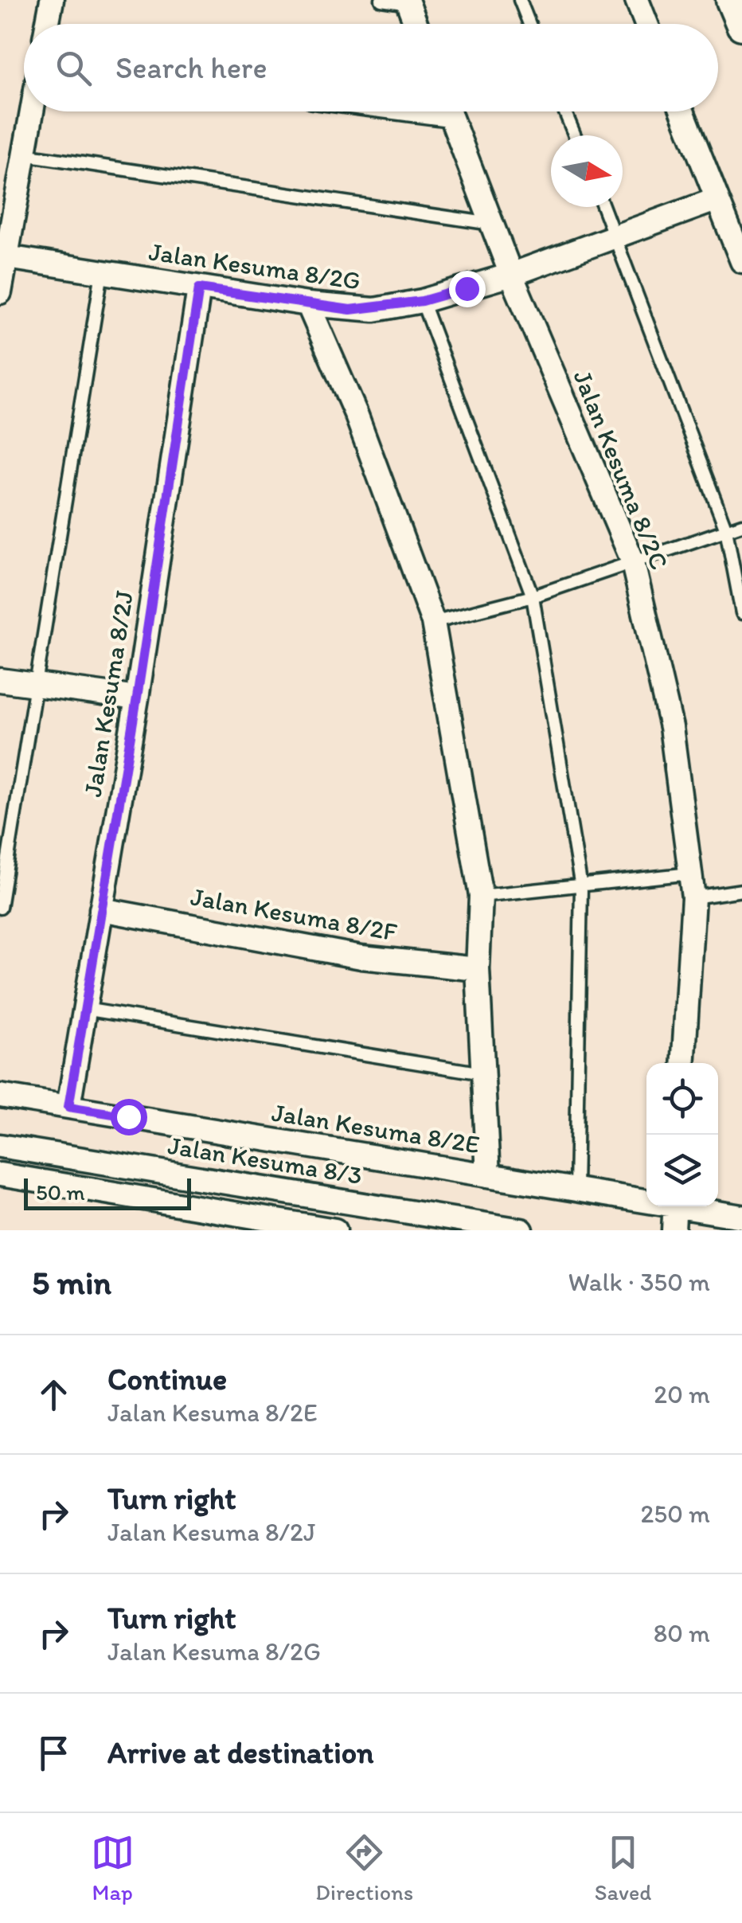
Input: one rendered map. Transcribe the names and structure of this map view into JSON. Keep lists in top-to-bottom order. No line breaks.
{"streets":{"street":["Jalan Kesuma 8/2G","Jalan Kesuma 8/2C","Jalan Kesuma 8/2J","Jalan Kesuma 8/2F","Jalan Kesuma 8/2E","Jalan Kesuma 8/3"]},"crossings":[["Jalan Kesuma 8/2G","Jalan Kesuma 8/2C"],["Jalan Kesuma 8/2G","Jalan Kesuma 8/2J"],["Jalan Kesuma 8/2J","Jalan Kesuma 8/2F"],["Jalan Kesuma 8/2J","Jalan Kesuma 8/2E"]],"scale_bar":"50 m","north":"right","page":{"search":"Search here","scale":"50 m","heading":["5 min","Walk · 350 m"],"list":[["Continue","Jalan Kesuma 8/2E","20 m"],["Turn right","Jalan Kesuma 8/2J","250 m"],["Turn right","Jalan Kesuma 8/2G","80 m"],"Arrive at destination"],"nav":["Map","Directions","Saved"]}}
